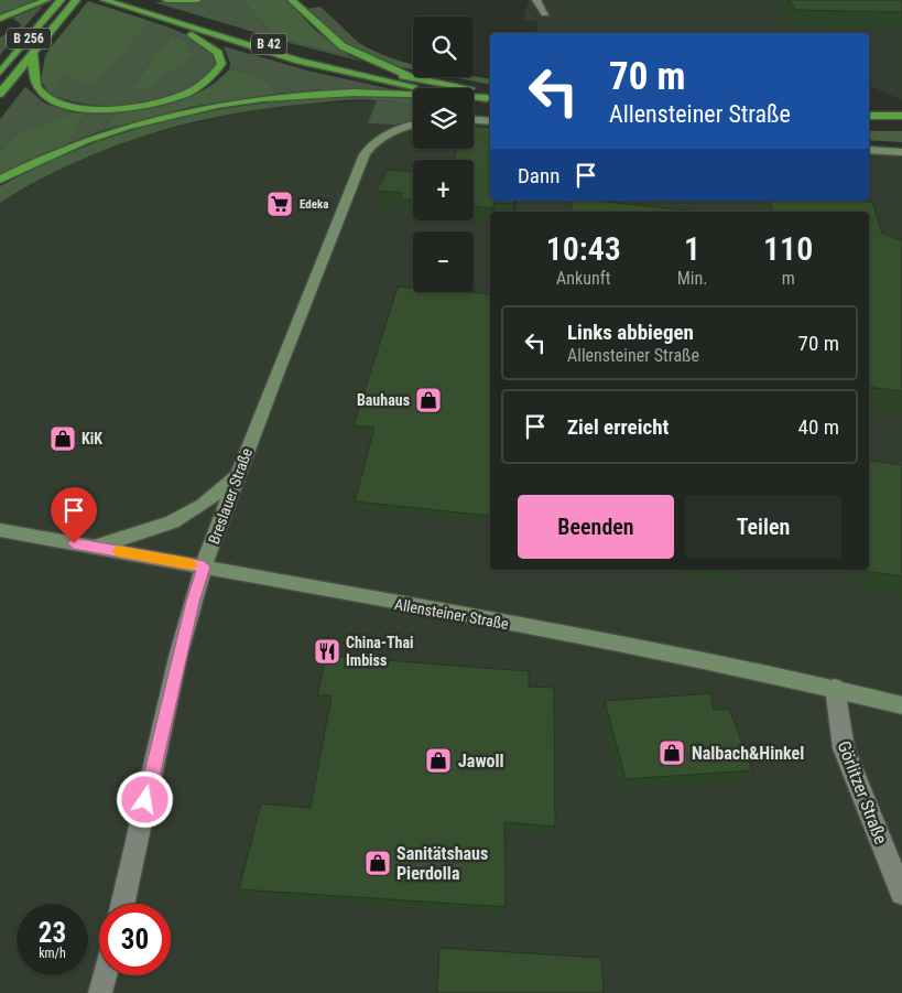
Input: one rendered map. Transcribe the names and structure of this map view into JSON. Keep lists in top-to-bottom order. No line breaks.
{"streets":{"highway":["B 256","B 42"],"street":["Breslauer Straße","Allensteiner Straße","Görlitzer Straße"]},"crossings":[["Breslauer Straße","Allensteiner Straße"],["Allensteiner Straße","Görlitzer Straße"]],"places":{"supermarket":["Edeka"],"shop":["Bauhaus","KiK","Nalbach&Hinkel","Jawoll","Sanitätshaus Pierdolla"],"restaurant":["China-Thai Imbiss"]},"page":{"map_buttons":["+","−"],"turn":["70 m","Allensteiner Straße"],"then":"Dann","eta":["10:43","Ankunft","1","Min.","110","m"],"list":[{"name":"Links abbiegen","note":"Allensteiner Straße","value":"70 m"},{"name":"Ziel erreicht","value":"40 m"}],"buttons":["Beenden","Teilen"],"speed":"23 km/h","limit":"30"}}
